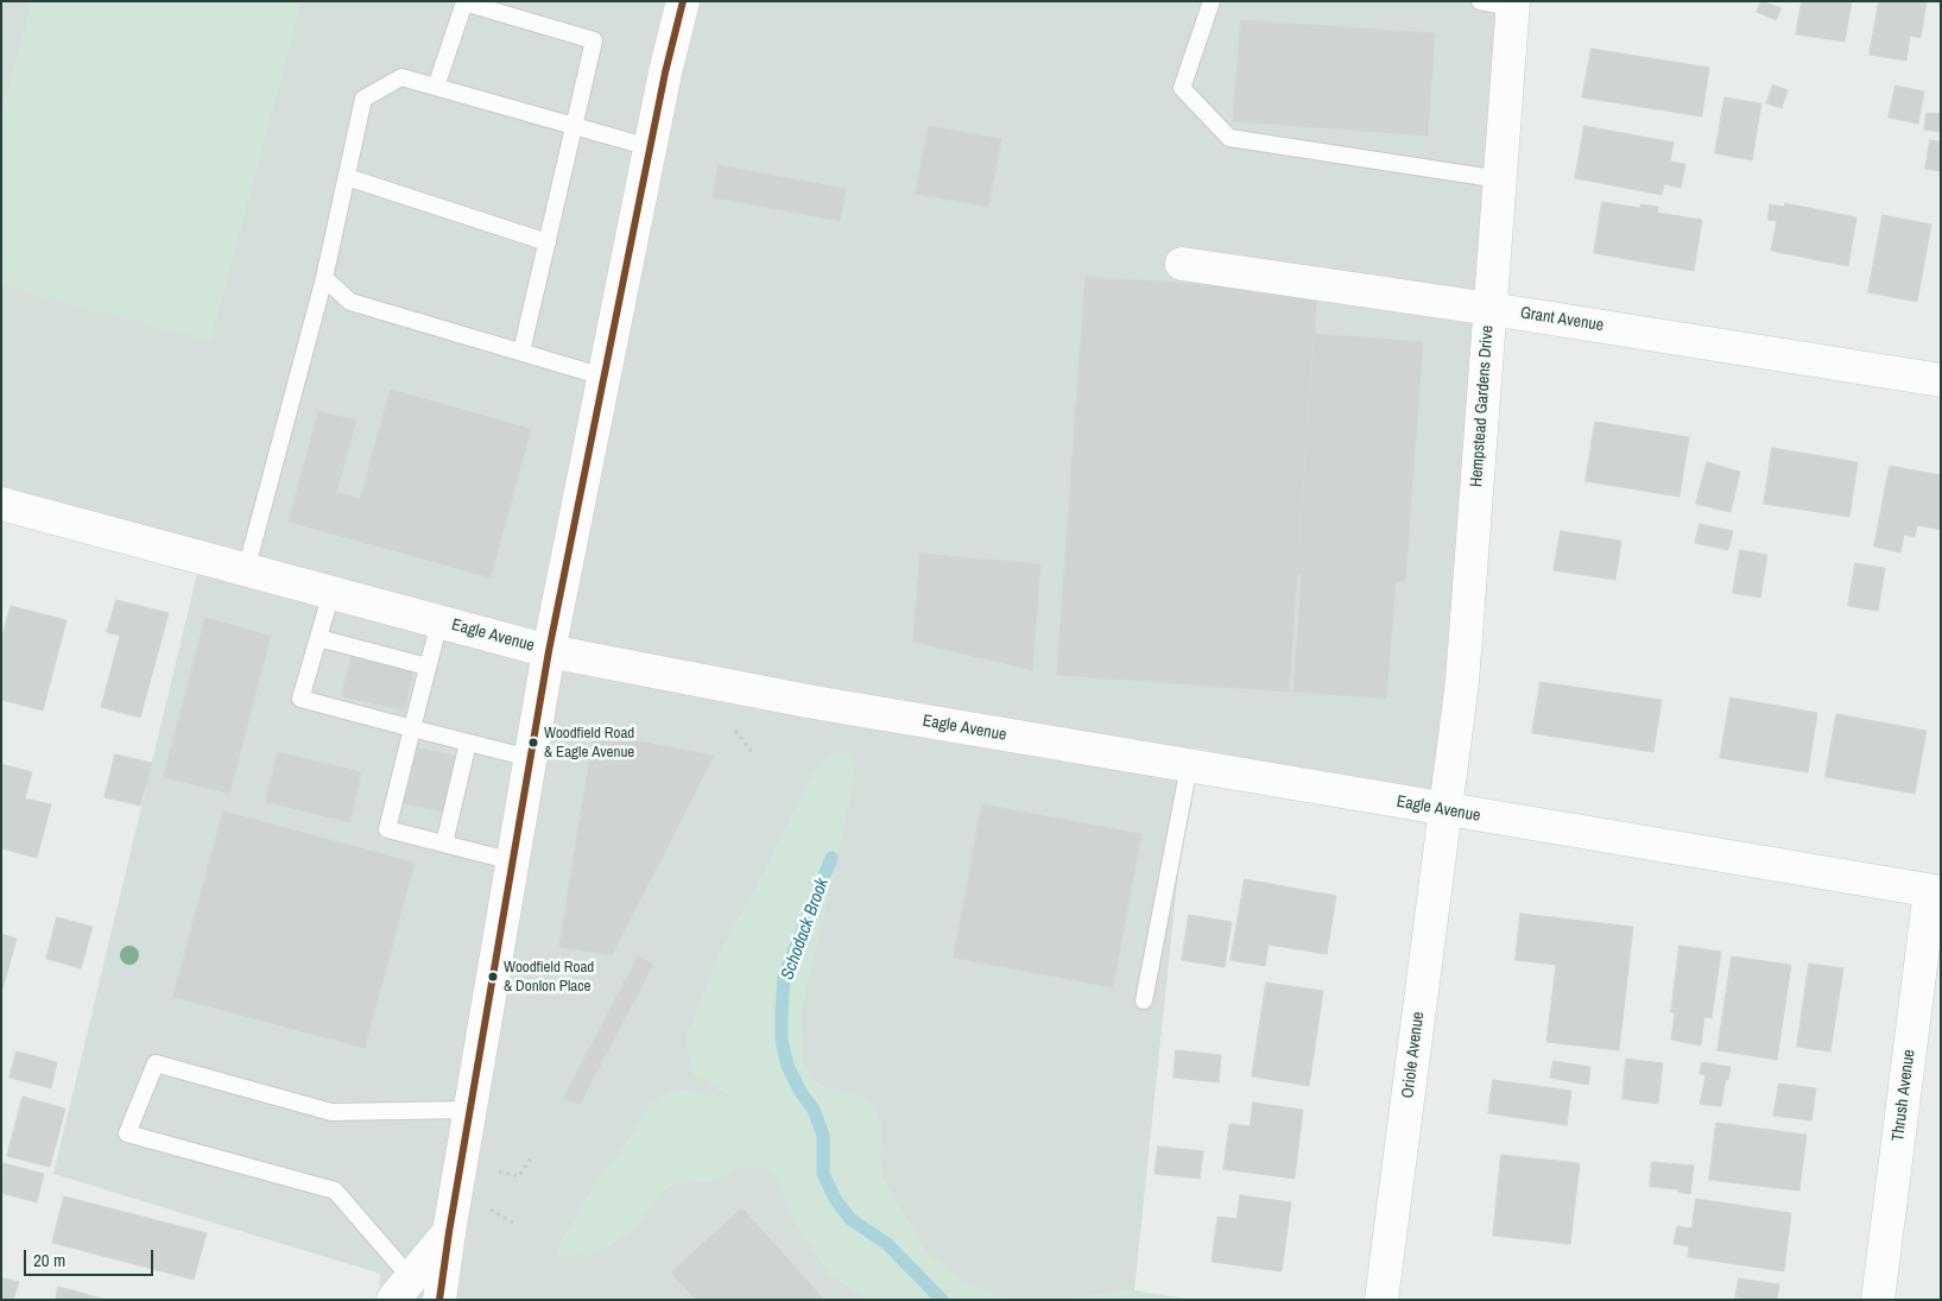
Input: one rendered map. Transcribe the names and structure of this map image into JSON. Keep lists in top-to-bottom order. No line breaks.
{"streets":{"street":["Grant Avenue","Hempstead Gardens Drive","Eagle Avenue","Oriole Avenue","Thrush Avenue"]},"crossings":[["Grant Avenue","Hempstead Gardens Drive"],["Hempstead Gardens Drive","Eagle Avenue"],["Hempstead Gardens Drive","Oriole Avenue"],["Eagle Avenue","Oriole Avenue"],["Eagle Avenue","Thrush Avenue"]],"water":["Schodack Brook"],"places":["Woodfield Road & Eagle Avenue","Woodfield Road & Donlon Place"],"scale_bar":"20 m"}
